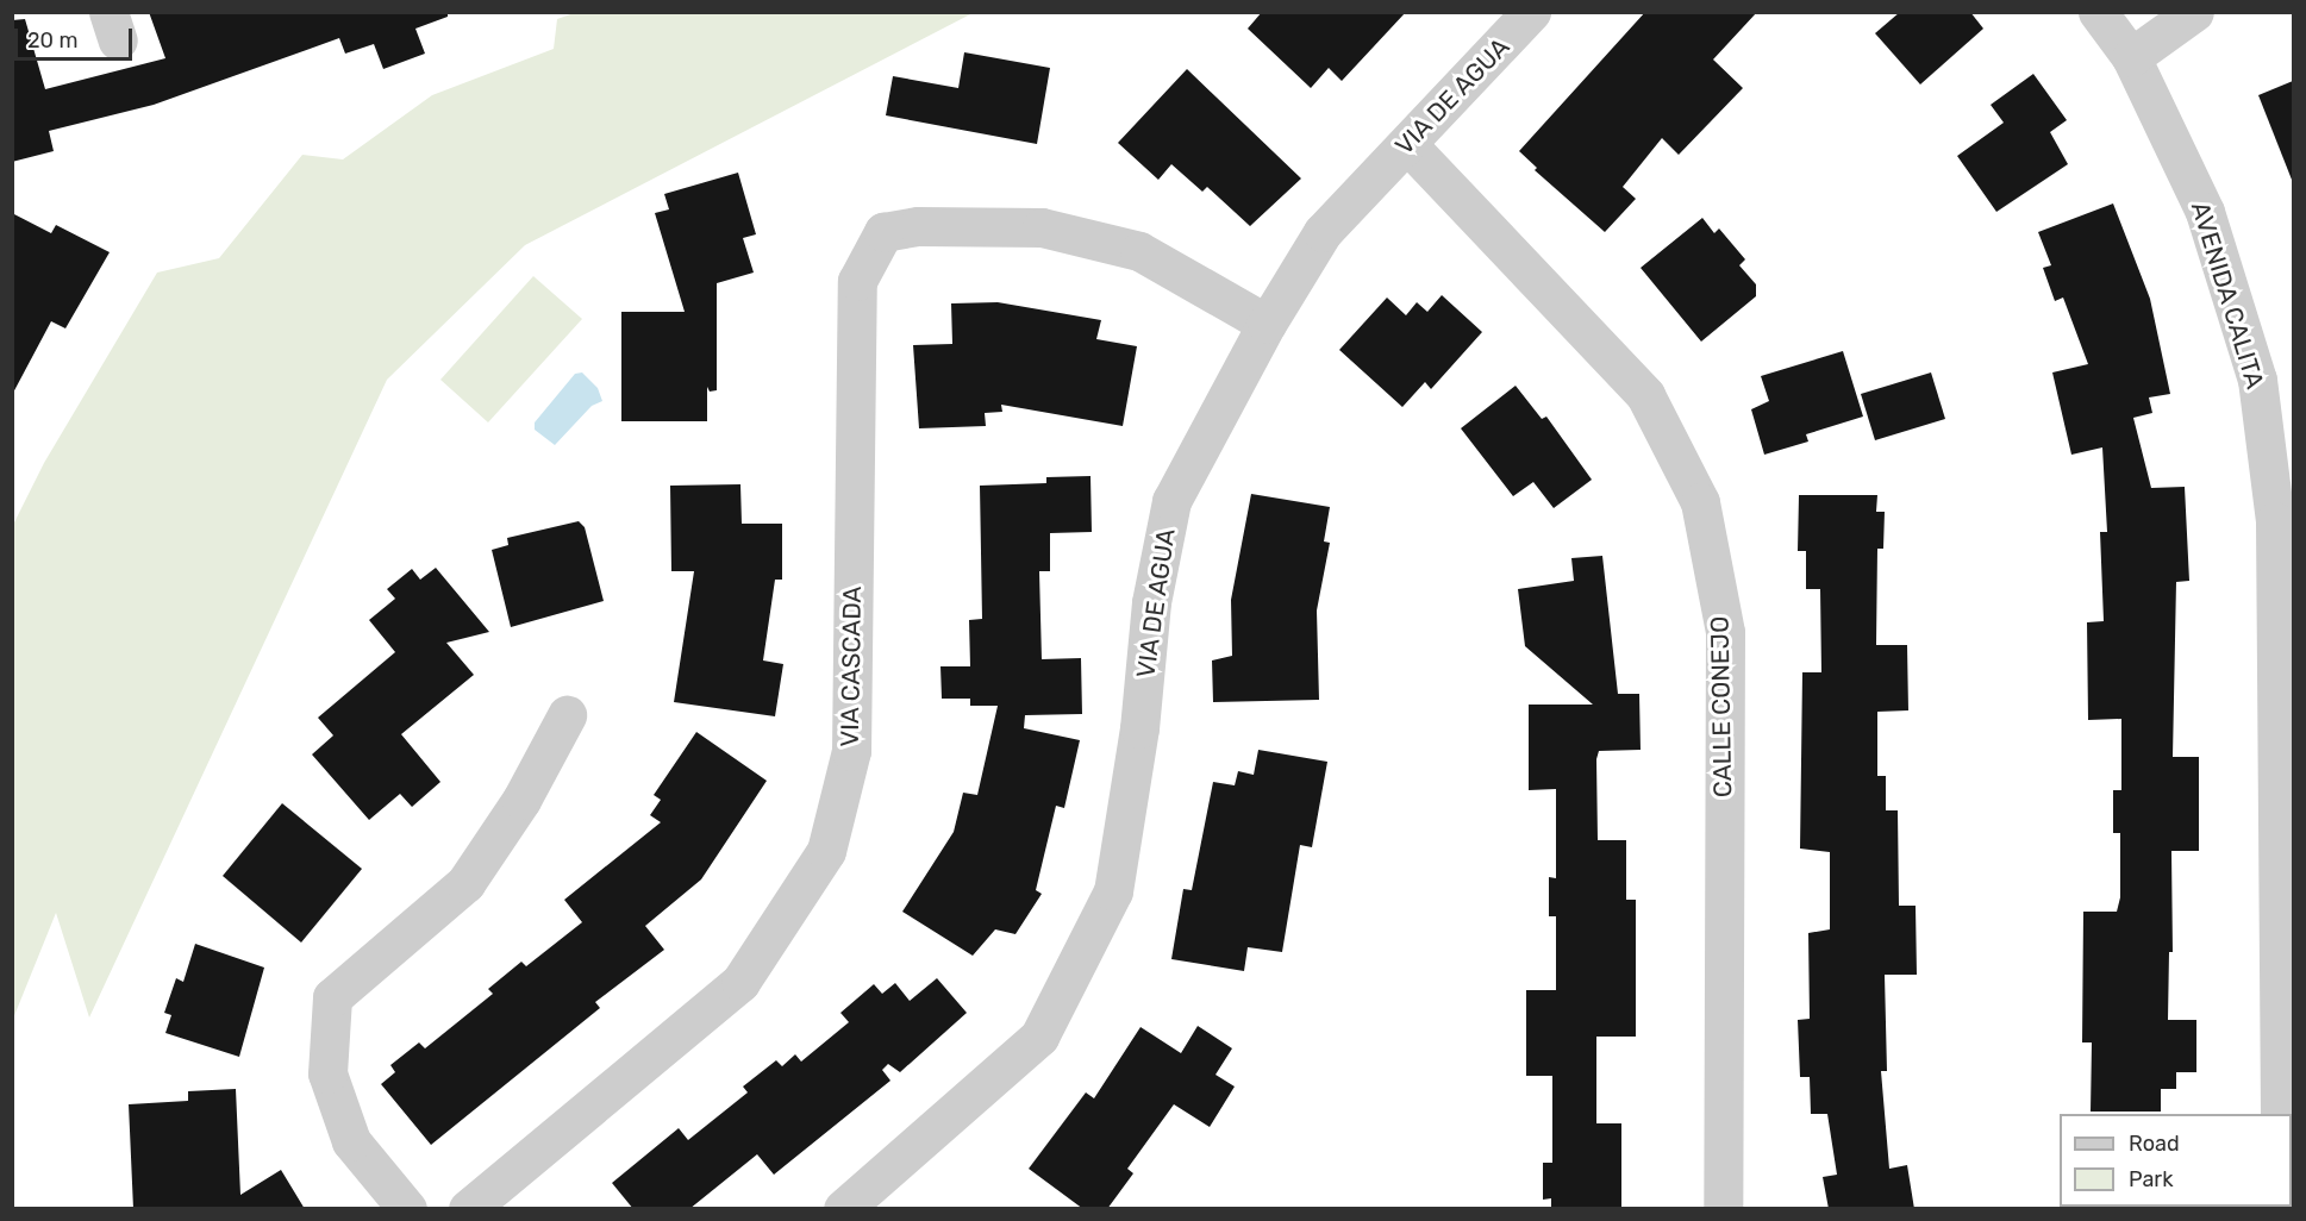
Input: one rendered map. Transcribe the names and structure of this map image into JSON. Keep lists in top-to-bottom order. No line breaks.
{"streets":{"street":["VIA DE AGUA","AVENIDA CALITA","VIA CASCADA","CALLE CONEJO"]},"crossings":[["VIA DE AGUA","VIA CASCADA"],["VIA DE AGUA","CALLE CONEJO"]],"legend":["Road","Park"],"scale_bar":"20 m"}
